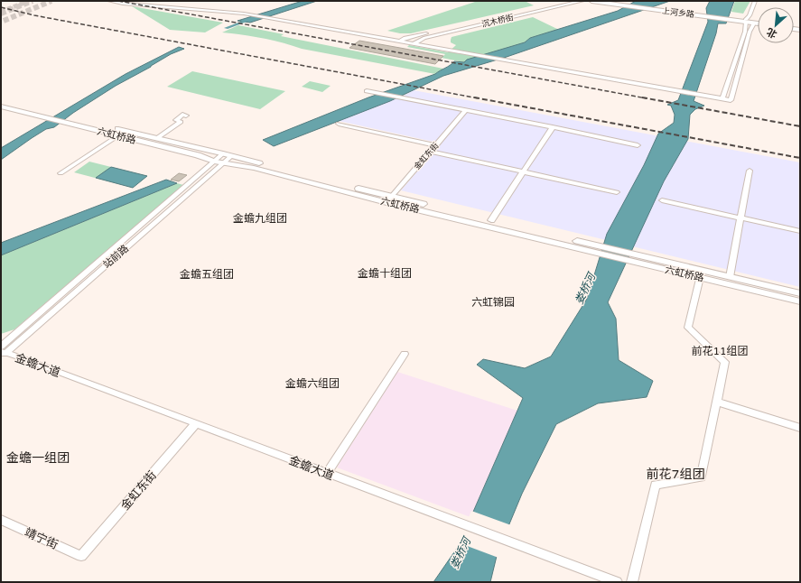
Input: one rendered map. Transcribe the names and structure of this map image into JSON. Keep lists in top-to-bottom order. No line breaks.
{"streets":{"main road":["上河乡路","六虹桥路"],"street":["沉木桥街","金虹东街","站前路","金蟾大道","靖宁街"]},"crossings":[["六虹桥路","金虹东街"],["六虹桥路","站前路"],["金虹东街","金蟾大道"],["金虹东街","靖宁街"],["站前路","金蟾大道"]],"districts":["金蟾九组团","金蟾十组团","金蟾五组团","六虹锦园","前花11组团","金蟾六组团","金蟾一组团","前花7组团"],"water":["娄桥河"],"north":"bottom left"}
